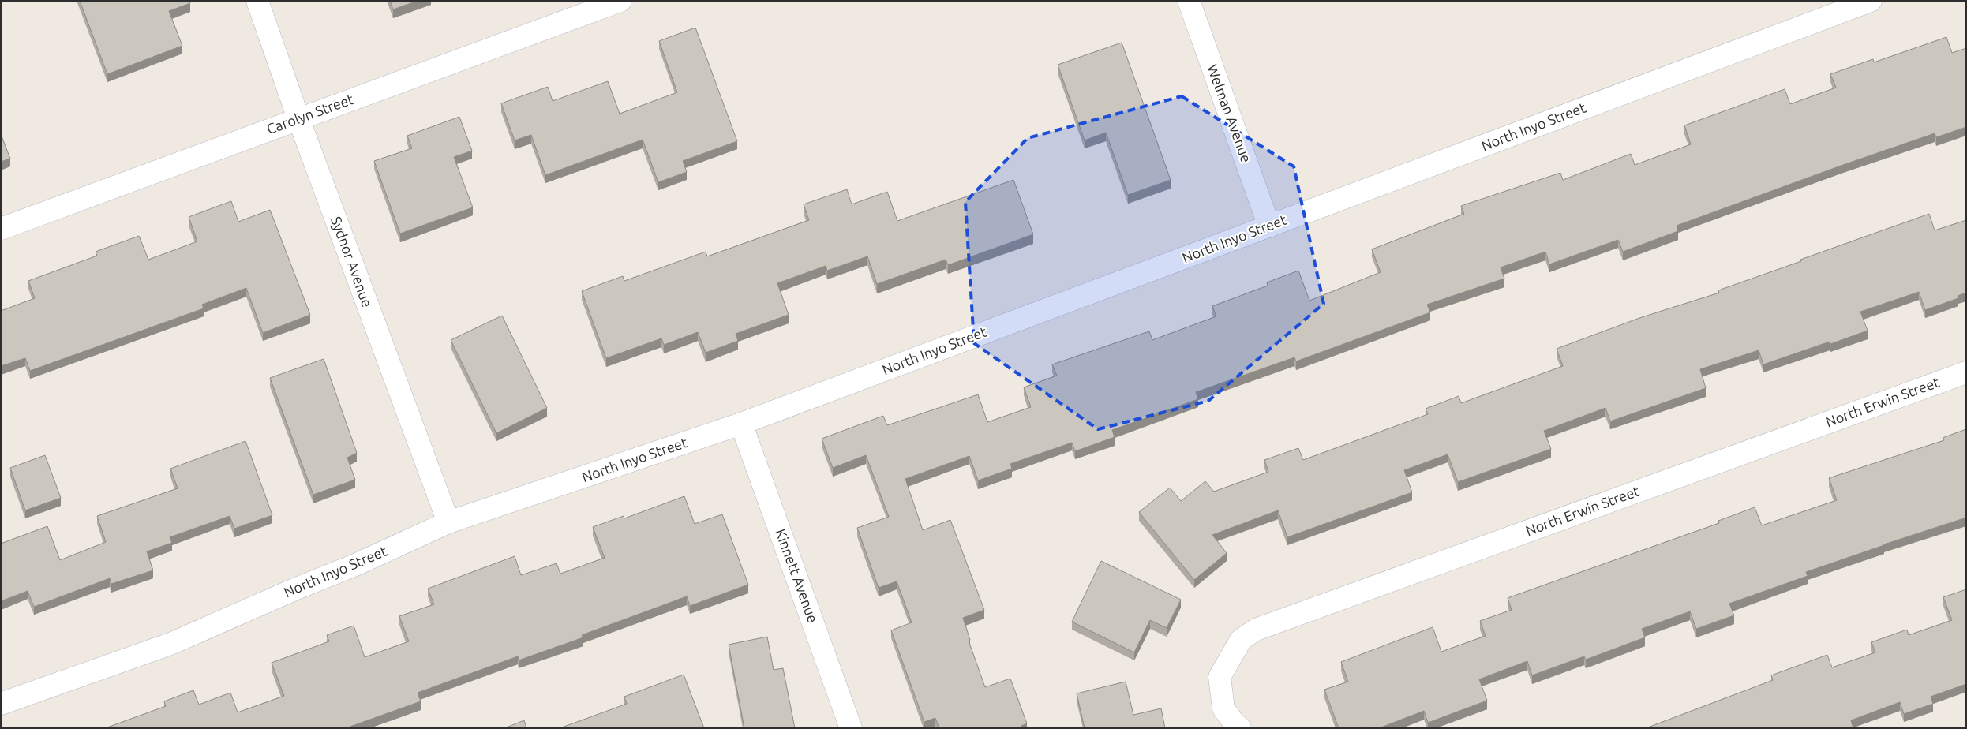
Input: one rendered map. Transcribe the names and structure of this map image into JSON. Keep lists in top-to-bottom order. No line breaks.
{"streets":{"street":["Welman Avenue","Carolyn Street","North Inyo Street","Sydnor Avenue","North Erwin Street","Kinnett Avenue"]},"crossings":[["Welman Avenue","North Inyo Street"],["Carolyn Street","Sydnor Avenue"],["North Inyo Street","Sydnor Avenue"],["North Inyo Street","Kinnett Avenue"]]}
